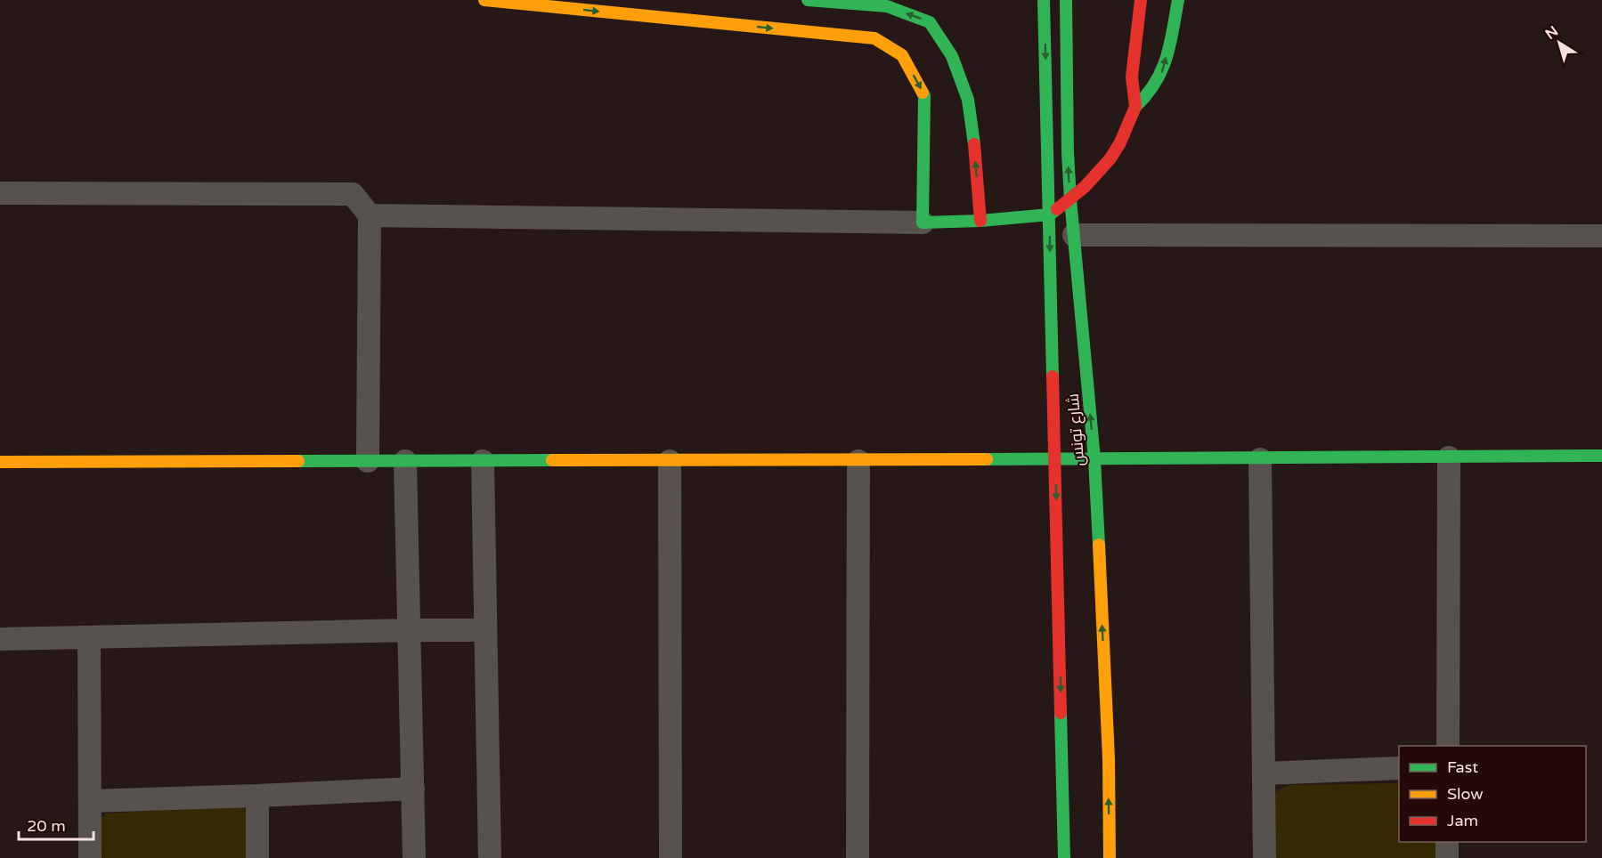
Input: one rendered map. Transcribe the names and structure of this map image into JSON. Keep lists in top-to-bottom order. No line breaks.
{"streets":{"street":["شارع تونس"]},"legend":["Fast","Slow","Jam"],"scale_bar":"20 m","north":"top left"}
